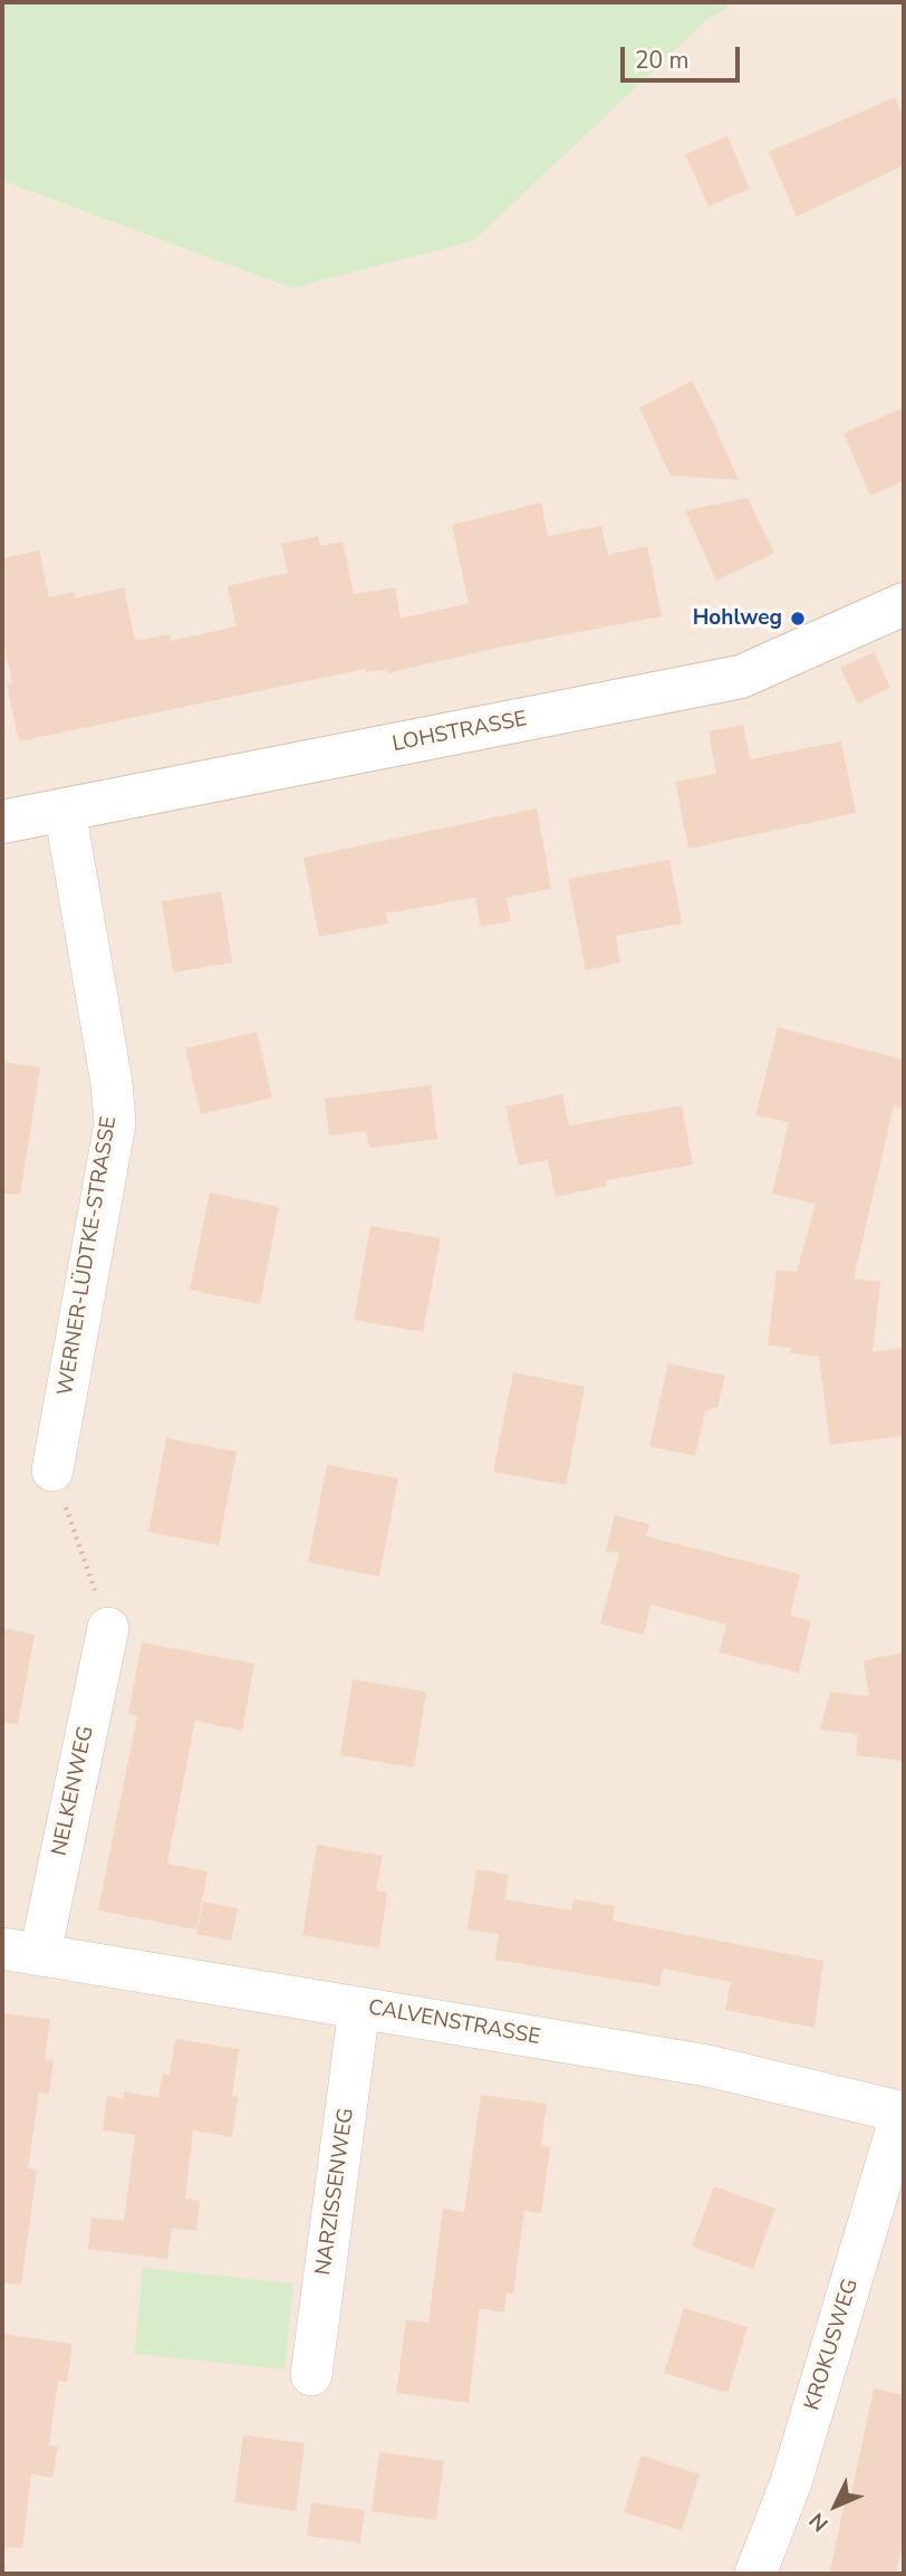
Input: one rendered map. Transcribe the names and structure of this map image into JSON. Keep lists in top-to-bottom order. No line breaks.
{"streets":{"main road":["LOHSTRASSE"],"street":["WERNER-LÜDTKE-STRASSE","NELKENWEG","CALVENSTRASSE","NARZISSENWEG","KROKUSWEG"]},"crossings":[["LOHSTRASSE","WERNER-LÜDTKE-STRASSE"],["NELKENWEG","CALVENSTRASSE"],["CALVENSTRASSE","NARZISSENWEG"],["CALVENSTRASSE","KROKUSWEG"]],"places":["Hohlweg"],"scale_bar":"20 m","north":"bottom left"}
